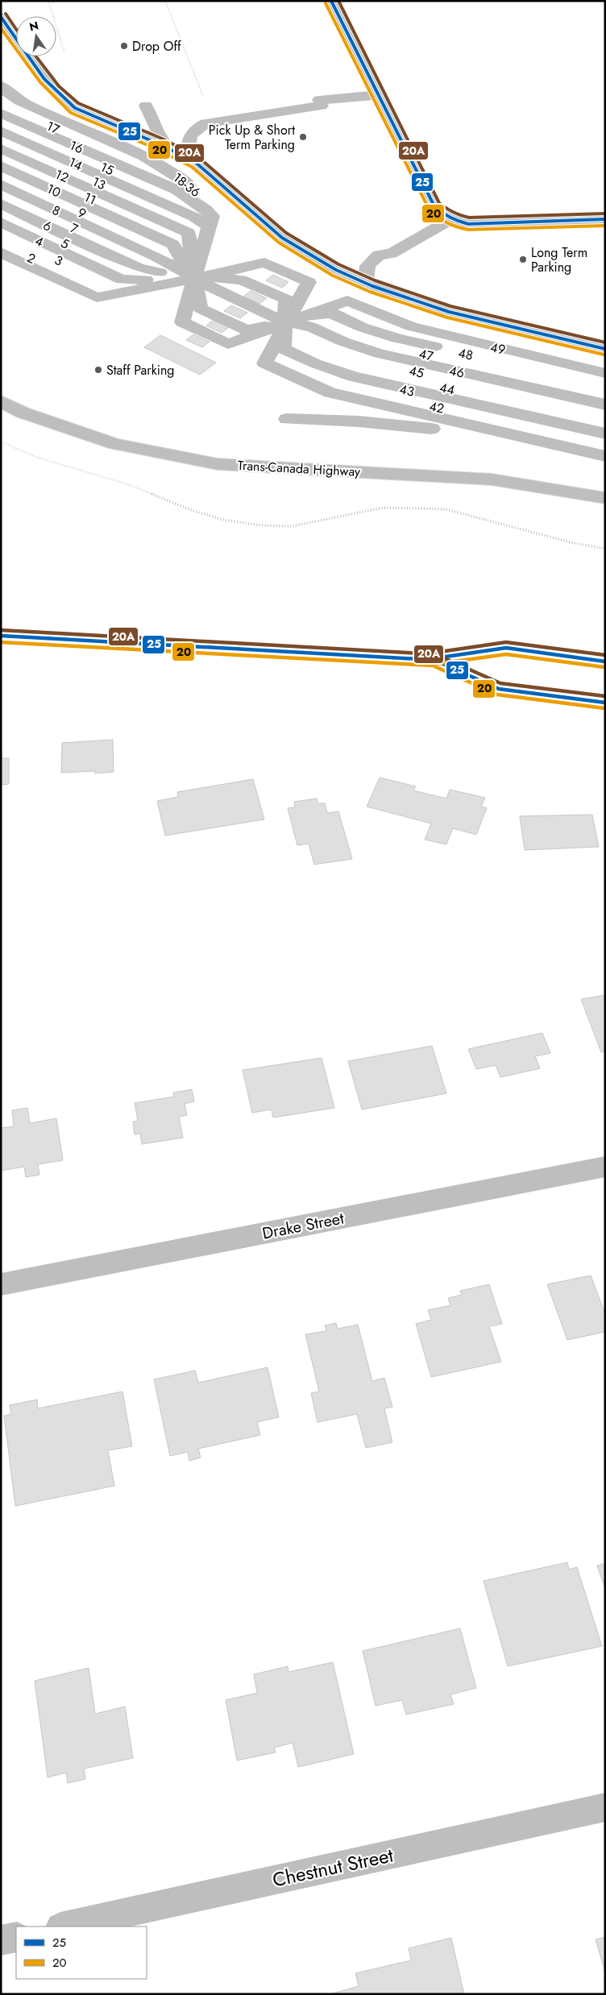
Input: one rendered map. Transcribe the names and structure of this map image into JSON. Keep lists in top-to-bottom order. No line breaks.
{"streets":{"main road":["17","16","14","15","12","13","18-36","10","11","8","9","6","7","4","5","2","3","49","48","47","45","46","44","43","42","Trans-Canada Highway","Drake Street","Chestnut Street"]},"crossings":[["17","16"],["14","12"],["14","13"],["14","10"],["14","11"],["14","8"],["14","9"],["14","6"],["14","7"],["14","4"],["14","5"],["15","18-36"],["15","2"],["15","3"],["12","13"],["12","10"],["12","11"],["12","8"],["12","9"],["12","6"],["12","7"],["12","4"],["12","5"],["13","10"],["13","11"],["13","8"],["13","9"],["13","6"],["13","7"],["13","4"],["13","5"],["18-36","2"],["18-36","3"],["10","11"],["10","8"],["10","9"],["10","6"],["10","7"],["10","4"],["10","5"],["11","8"],["11","9"],["11","6"],["11","7"],["11","4"],["11","5"],["8","9"],["8","6"],["8","7"],["8","4"],["8","5"],["9","6"],["9","7"],["9","4"],["9","5"],["6","7"],["6","4"],["6","5"],["7","4"],["7","5"],["4","5"],["2","3"],["48","47"],["48","45"],["48","46"],["48","44"],["48","43"],["48","42"],["47","45"],["47","46"],["47","44"],["47","43"],["47","42"],["45","46"],["45","44"],["45","43"],["45","42"],["46","44"],["46","43"],["46","42"],["44","43"],["44","42"],["43","42"]],"places":["Drop Off","Pick Up & Short Term Parking","Long Term Parking","Staff Parking"],"lines":["transit line 25","transit line 20A","transit line 20"],"legend":["25","20"],"north":"top"}
